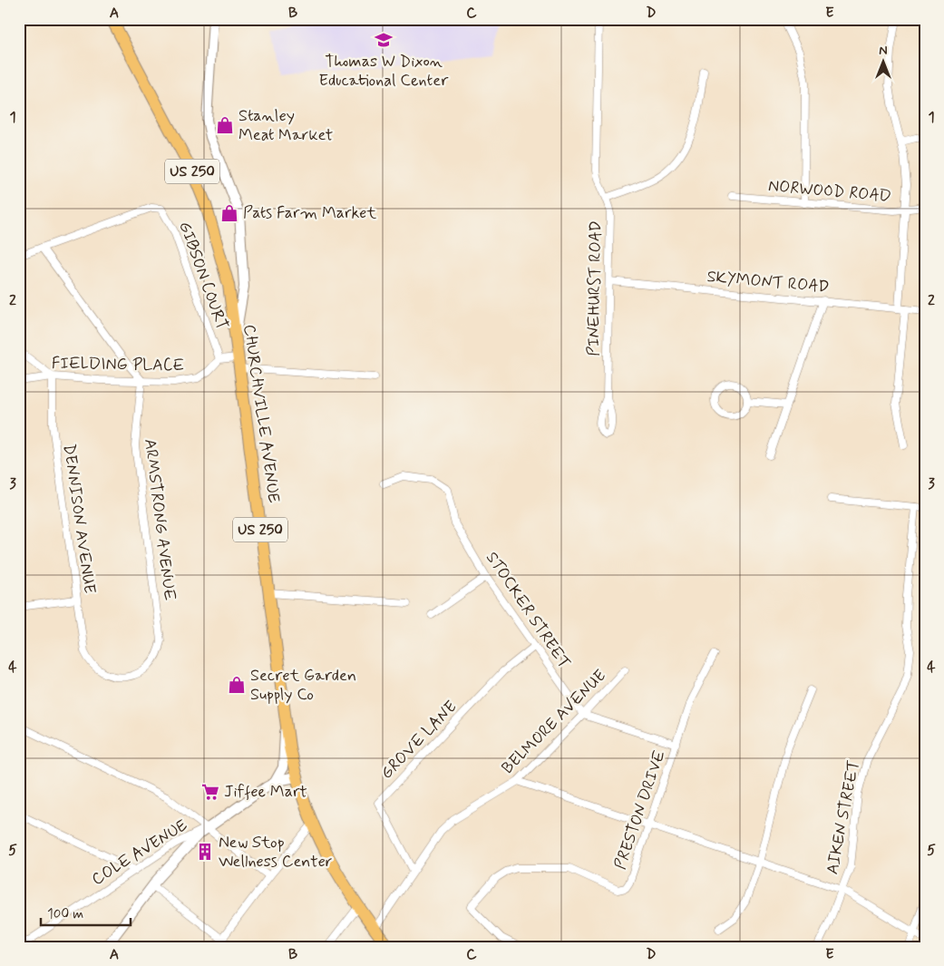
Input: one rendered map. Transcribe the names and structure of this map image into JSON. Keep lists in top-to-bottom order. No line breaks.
{"streets":{"main road":["US 250","CHURCHVILLE AVENUE"],"street":["NORWOOD ROAD","GIBSON COURT","SKYMONT ROAD","PINEHURST ROAD","FIELDING PLACE","DENNISON AVENUE","ARMSTRONG AVENUE","STOCKER STREET","BELMORE AVENUE","GROVE LANE","PRESTON DRIVE","AIKEN STREET","COLE AVENUE"]},"crossings":[["GIBSON COURT","FIELDING PLACE"],["SKYMONT ROAD","PINEHURST ROAD"],["FIELDING PLACE","DENNISON AVENUE"],["FIELDING PLACE","ARMSTRONG AVENUE"],["CHURCHVILLE AVENUE","BELMORE AVENUE"],["DENNISON AVENUE","ARMSTRONG AVENUE"],["STOCKER STREET","BELMORE AVENUE"],["STOCKER STREET","GROVE LANE"],["BELMORE AVENUE","GROVE LANE"]],"places":{"school or university":["Thomas W Dixon Educational Center"],"shop":["Stanley Meat Market","Pats Farm Market","Secret Garden Supply Co"],"supermarket":["Jiffee Mart"],"building":["New Stop Wellness Center"]},"scale_bar":"100 m","north":"top","grid":{"columns":["A","B","C","D","E"],"rows":["1","2","3","4","5"]}}
